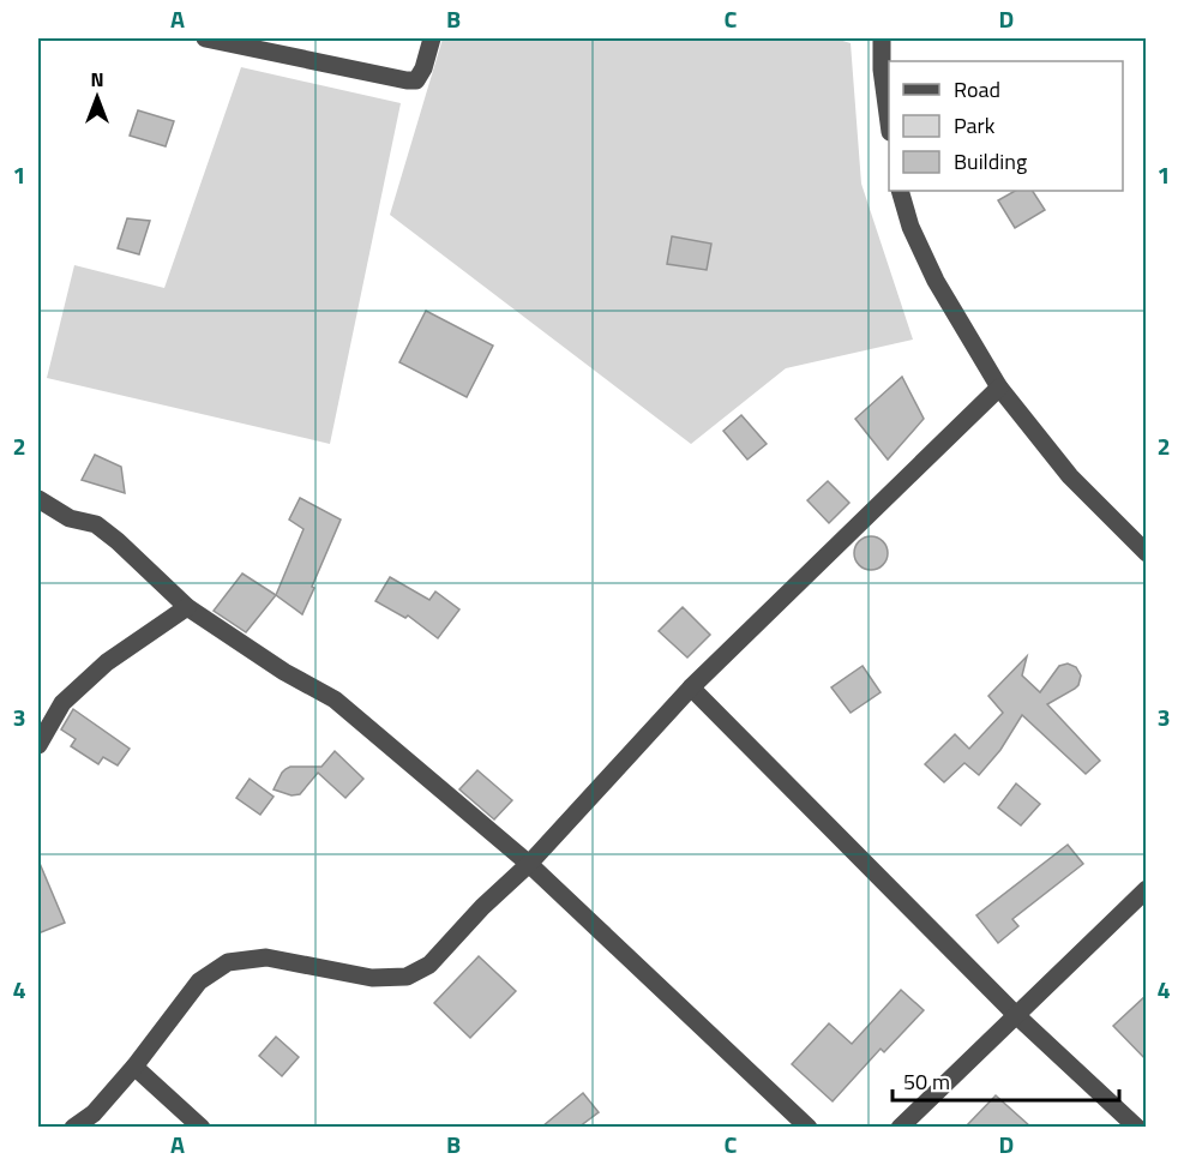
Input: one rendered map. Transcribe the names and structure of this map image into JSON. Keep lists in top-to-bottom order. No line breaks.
{"legend":["Road","Park","Building"],"scale_bar":"50 m","north":"top","grid":{"columns":["A","B","C","D"],"rows":["1","2","3","4"]}}
